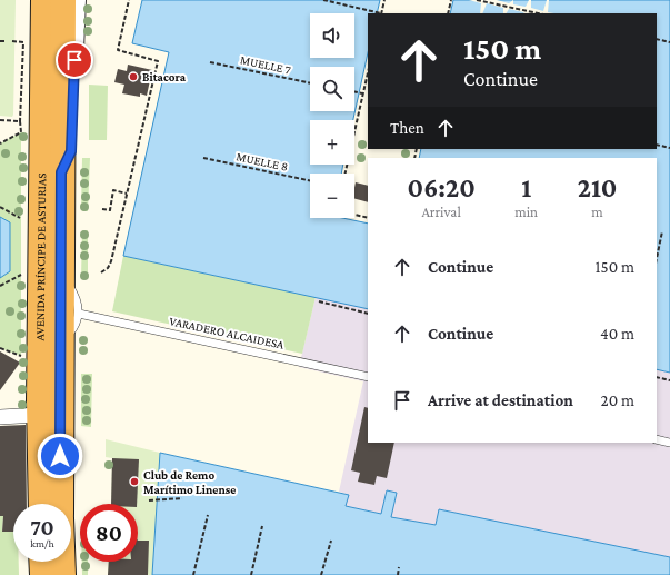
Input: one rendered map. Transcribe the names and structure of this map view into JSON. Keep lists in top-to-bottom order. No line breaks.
{"streets":{"highway":["AVENIDA PRÍNCIPE DE ASTURIAS"],"lane":["VARADERO ALCAIDESA"],"path":["MUELLE 7","MUELLE 8"]},"places":["Bitacora","Club de Remo Marítimo Linense"],"page":{"map_buttons":["+","−"],"turn":["150 m","Continue"],"then":"Then","eta":["06:20","Arrival","1","min","210","m"],"list":[{"name":"Continue","value":"150 m"},{"name":"Continue","value":"40 m"},{"name":"Arrive at destination","value":"20 m"}],"speed":"70 km/h","limit":"80"}}
